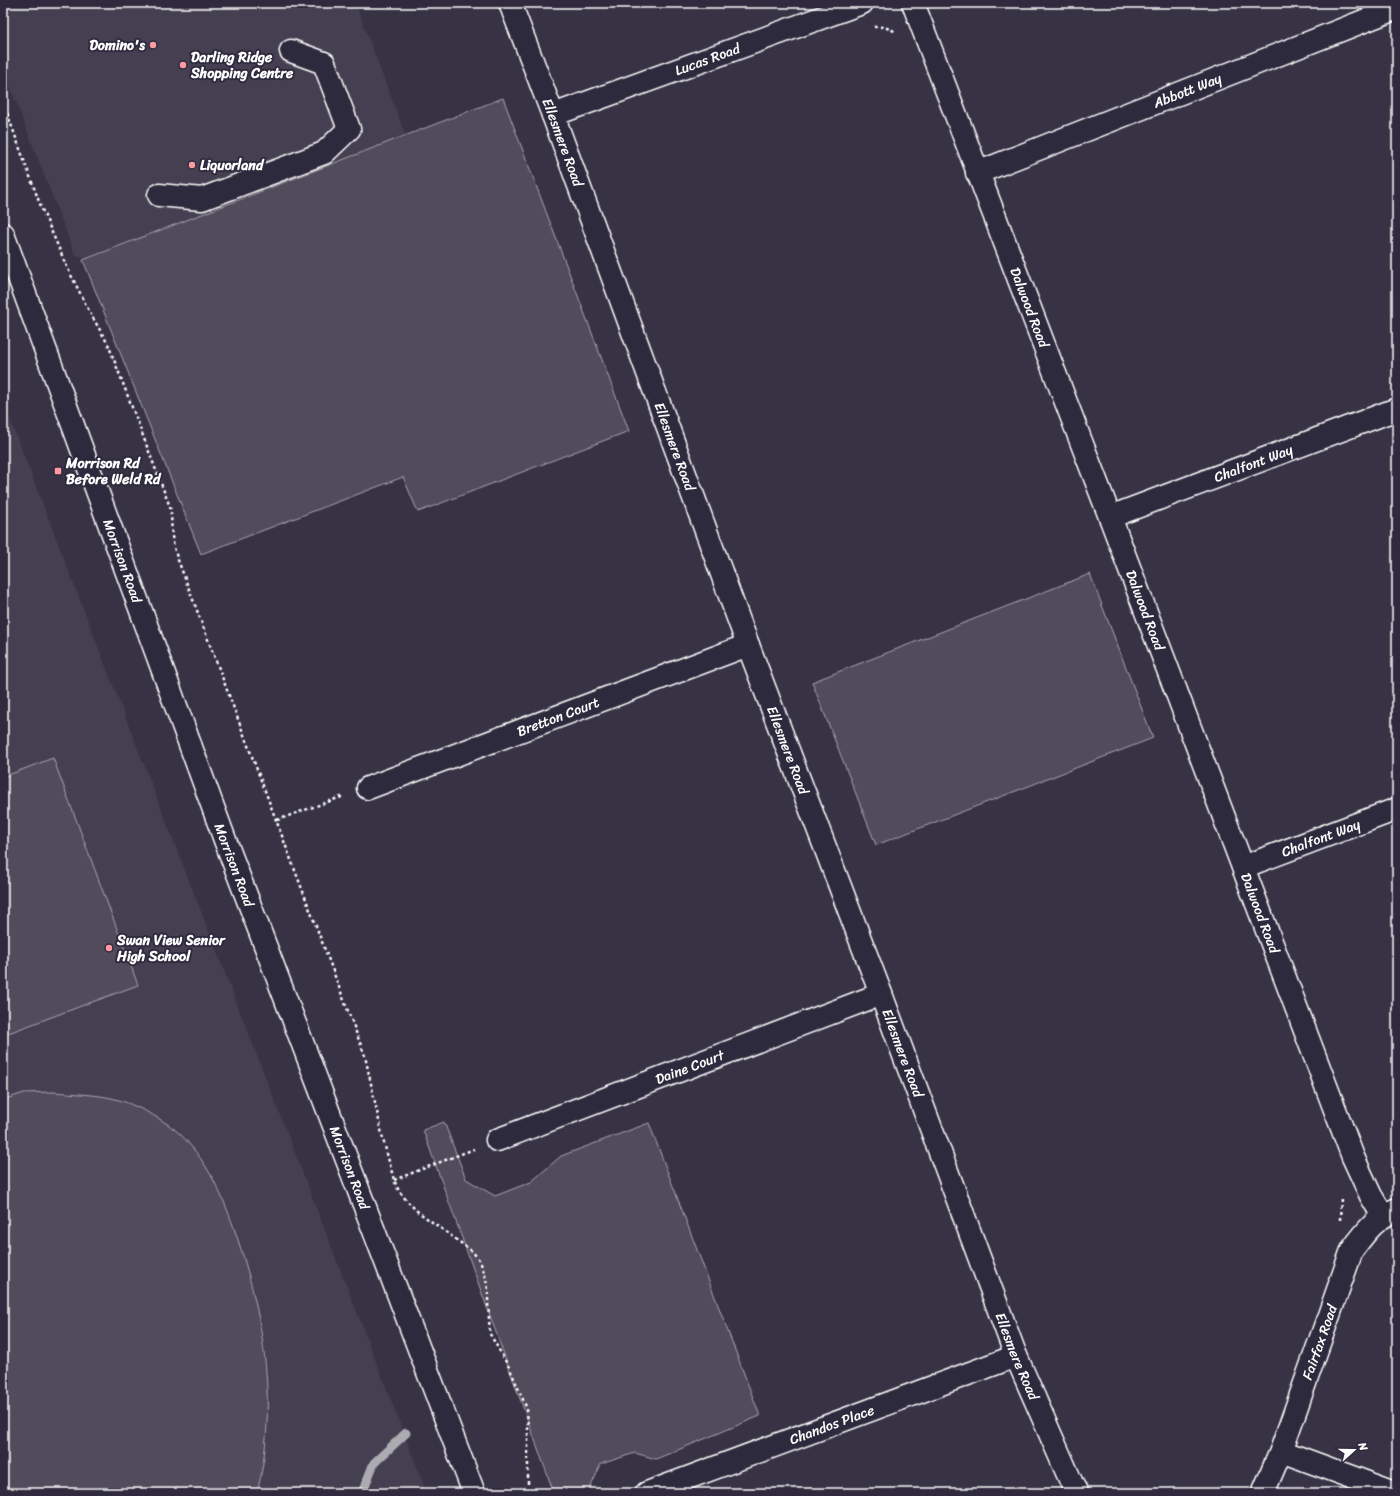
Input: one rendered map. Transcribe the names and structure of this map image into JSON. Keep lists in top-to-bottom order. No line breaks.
{"streets":{"street":["Lucas Road","Abbott Way","Ellesmere Road","Dalwood Road","Chalfont Way","Morrison Road","Bretton Court","Daine Court","Fairfax Road","Chandos Place"]},"crossings":[["Lucas Road","Ellesmere Road"],["Abbott Way","Dalwood Road"],["Ellesmere Road","Bretton Court"],["Ellesmere Road","Daine Court"],["Ellesmere Road","Chandos Place"],["Dalwood Road","Chalfont Way"],["Dalwood Road","Fairfax Road"]],"places":{"other":["Domino's","Darling Ridge Shopping Centre","Liquorland","Swan View Senior High School"],"transit":["Morrison Rd Before Weld Rd"]},"north":"right"}
